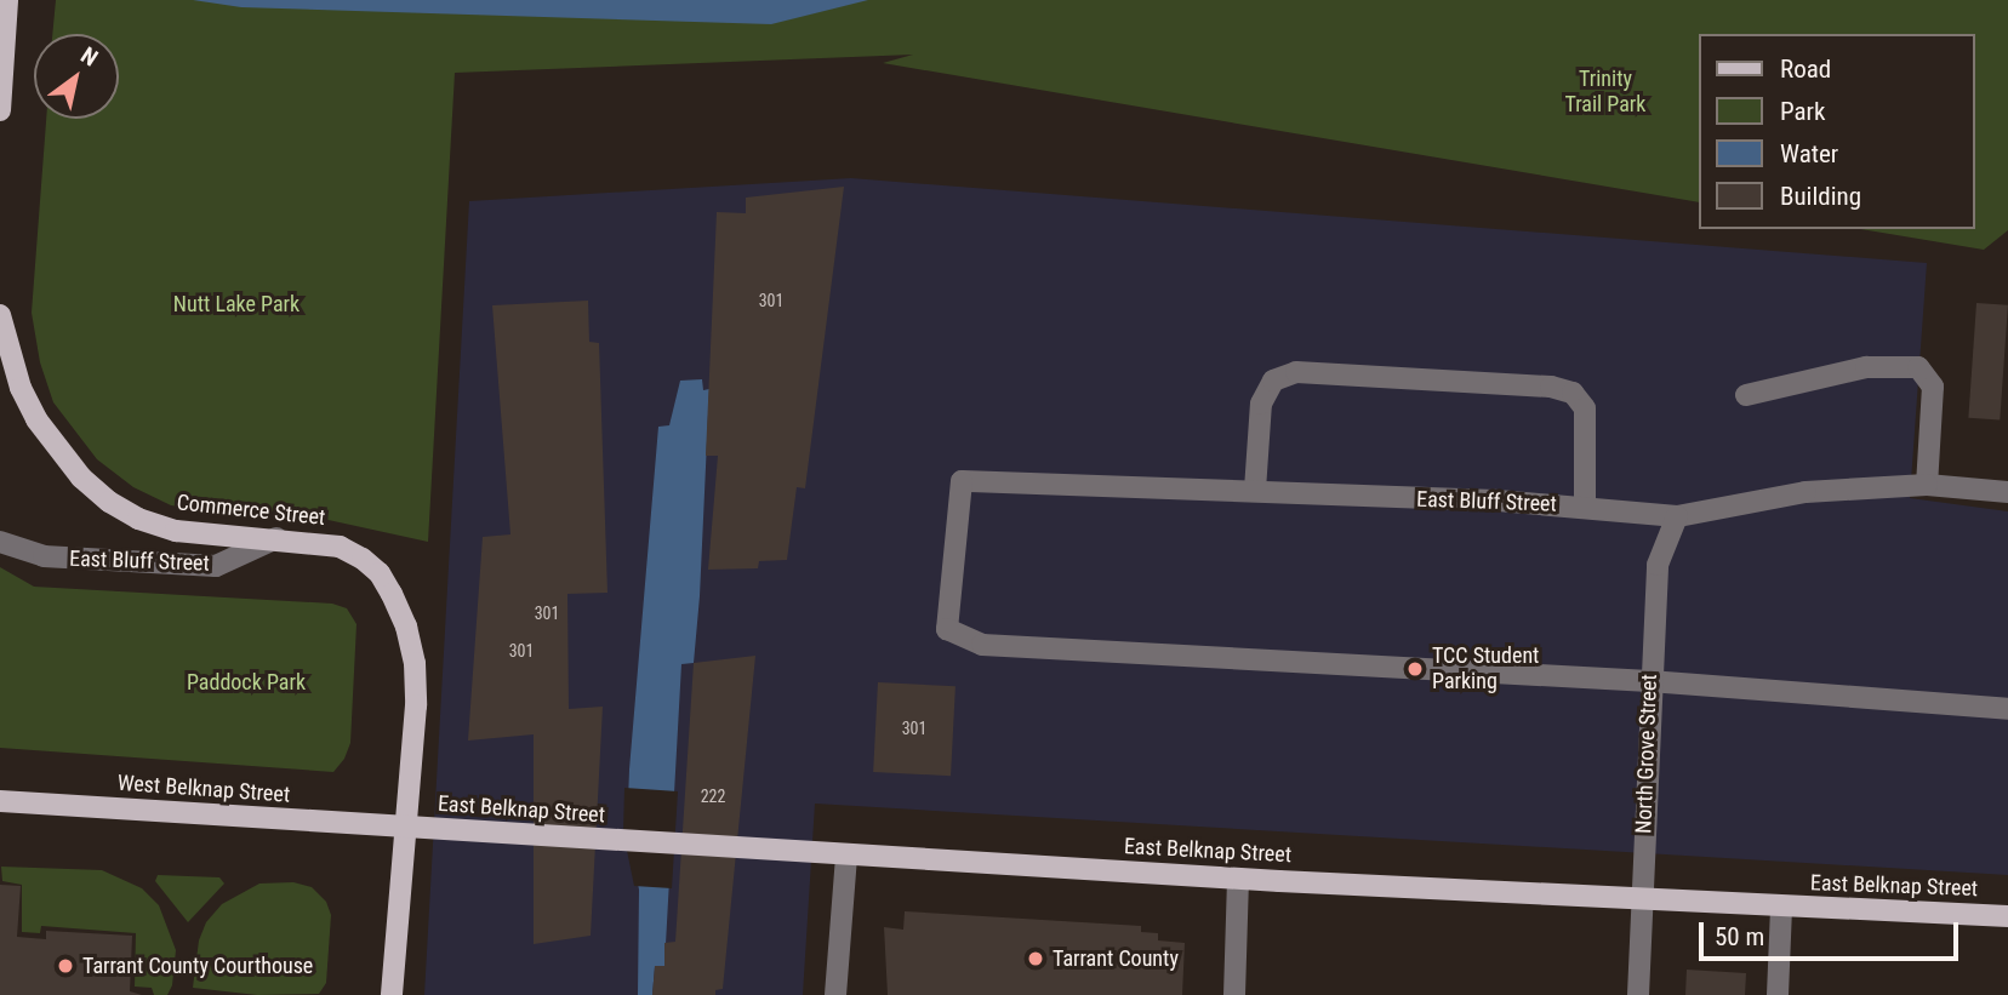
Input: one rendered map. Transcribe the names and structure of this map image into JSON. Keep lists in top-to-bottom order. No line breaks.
{"streets":{"main road":["Commerce Street","West Belknap Street","East Belknap Street"],"street":["East Bluff Street","North Grove Street"]},"crossings":[["East Bluff Street","Commerce Street"],["East Bluff Street","North Grove Street"],["Commerce Street","West Belknap Street"],["Commerce Street","East Belknap Street"],["North Grove Street","East Belknap Street"],["West Belknap Street","East Belknap Street"]],"parks":["Trinity Trail Park","Nutt Lake Park","Paddock Park"],"places":["TCC Student Parking","Tarrant County","Tarrant County Courthouse"],"house_numbers":["301","301","301","301","222"],"legend":["Road","Park","Water","Building"],"scale_bar":"50 m","north":"top right"}
